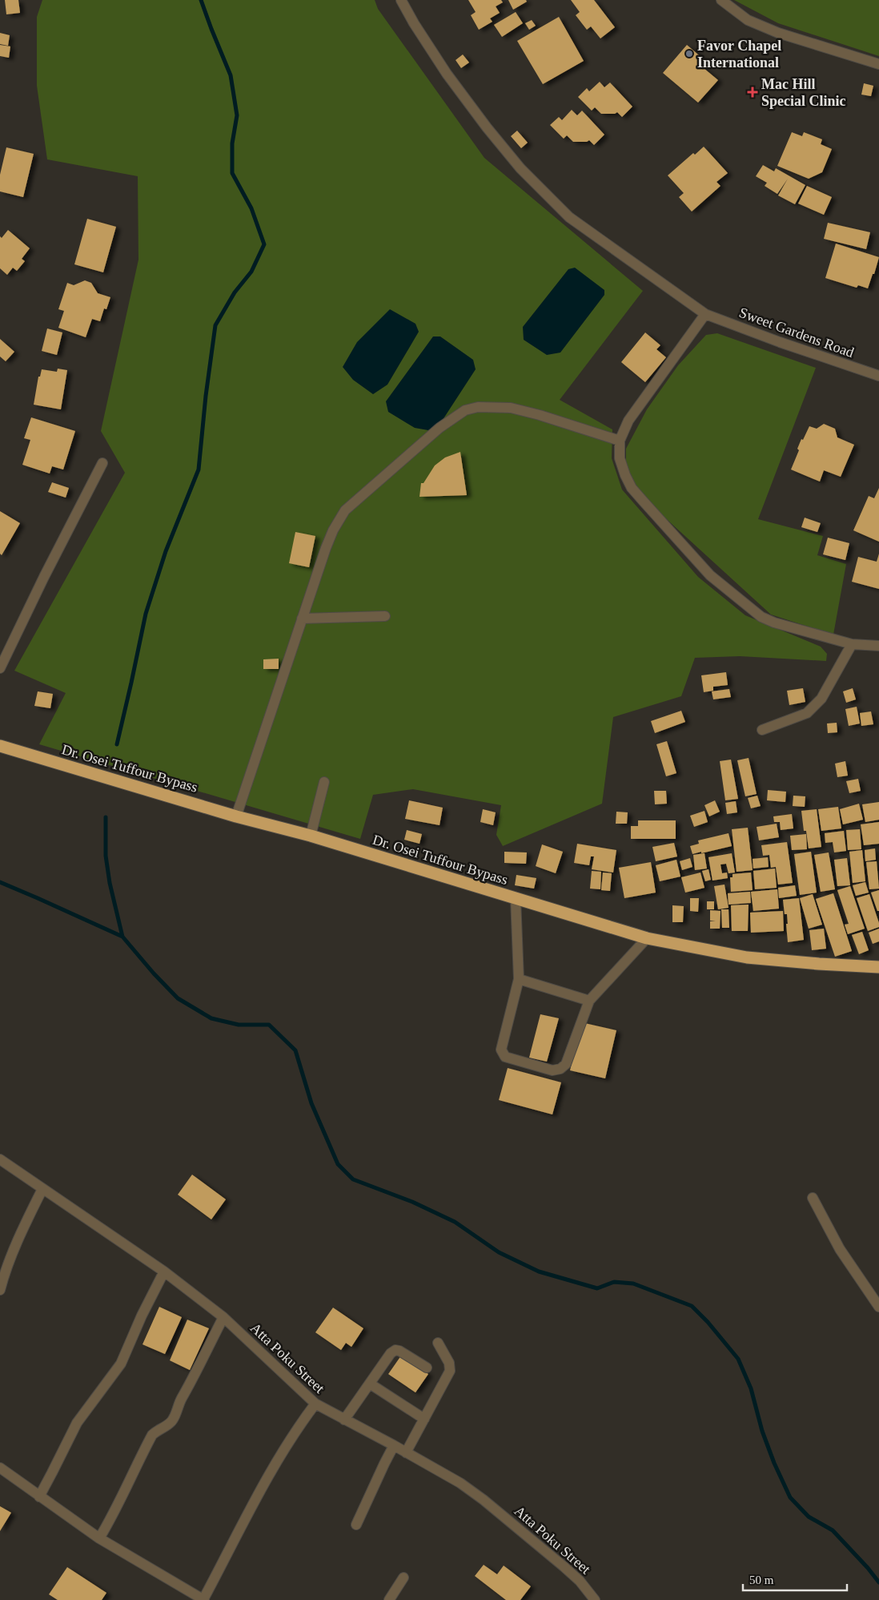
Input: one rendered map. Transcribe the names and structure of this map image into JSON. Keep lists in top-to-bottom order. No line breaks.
{"streets":{"highway":["Dr. Osei Tuffour Bypass"],"street":["Sweet Gardens Road","Atta Poku Street"]},"places":{"other":["Favor Chapel International"],"health":["Mac Hill Special Clinic"]},"scale_bar":"50 m"}
